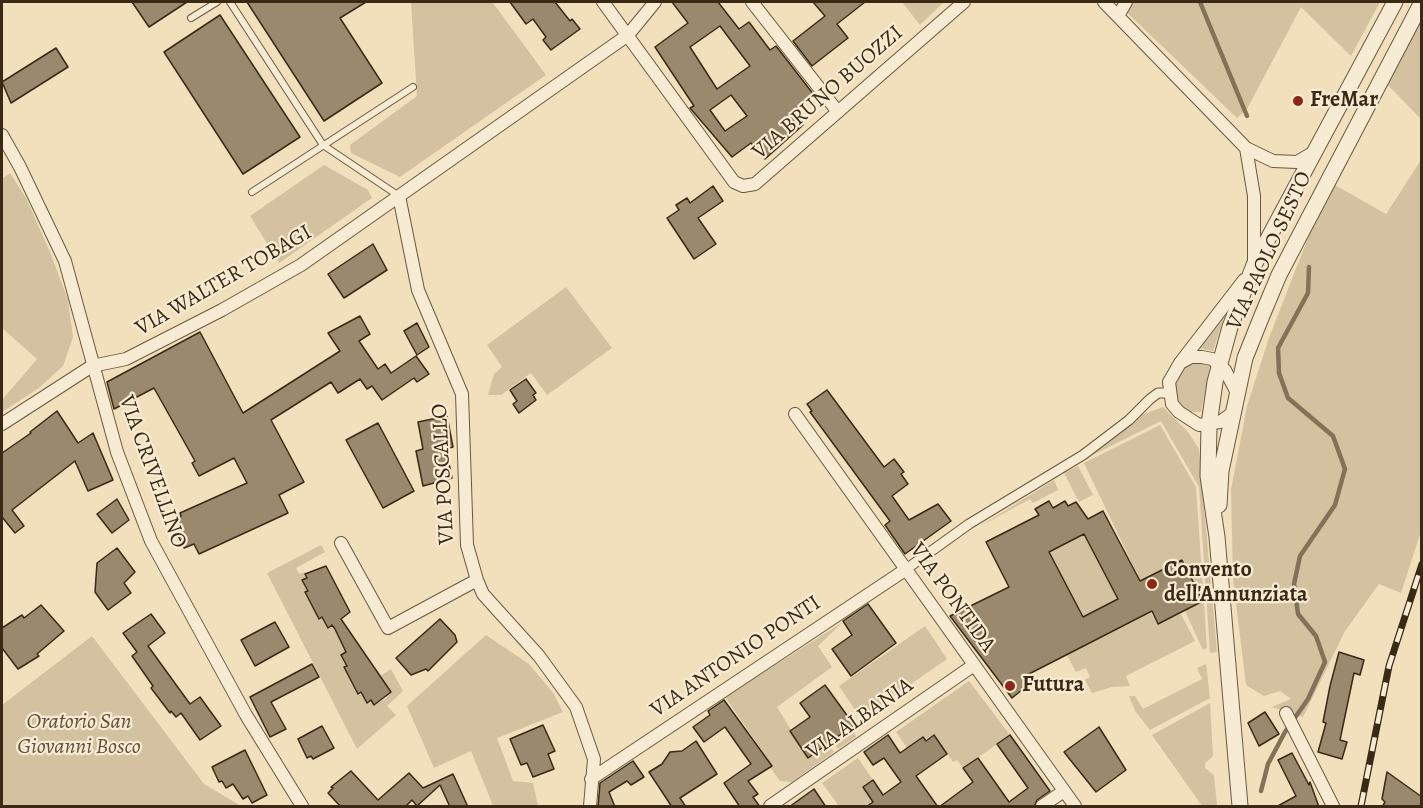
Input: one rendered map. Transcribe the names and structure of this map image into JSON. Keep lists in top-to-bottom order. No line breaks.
{"streets":{"street":["VIA BRUNO BUOZZI","VIA PAOLO SESTO","VIA WALTER TOBAGI","VIA CRIVELLINO","VIA POSCALLO","VIA PONTIDA","VIA ANTONIO PONTI","VIA ALBANIA"]},"crossings":[["VIA BRUNO BUOZZI","VIA WALTER TOBAGI"],["VIA WALTER TOBAGI","VIA CRIVELLINO"],["VIA WALTER TOBAGI","VIA POSCALLO"],["VIA POSCALLO","VIA ANTONIO PONTI"],["VIA PONTIDA","VIA ANTONIO PONTI"],["VIA PONTIDA","VIA ALBANIA"]],"parks":["Oratorio San Giovanni Bosco"],"places":["FreMar","Convento dell'Annunziata","Futura"]}
